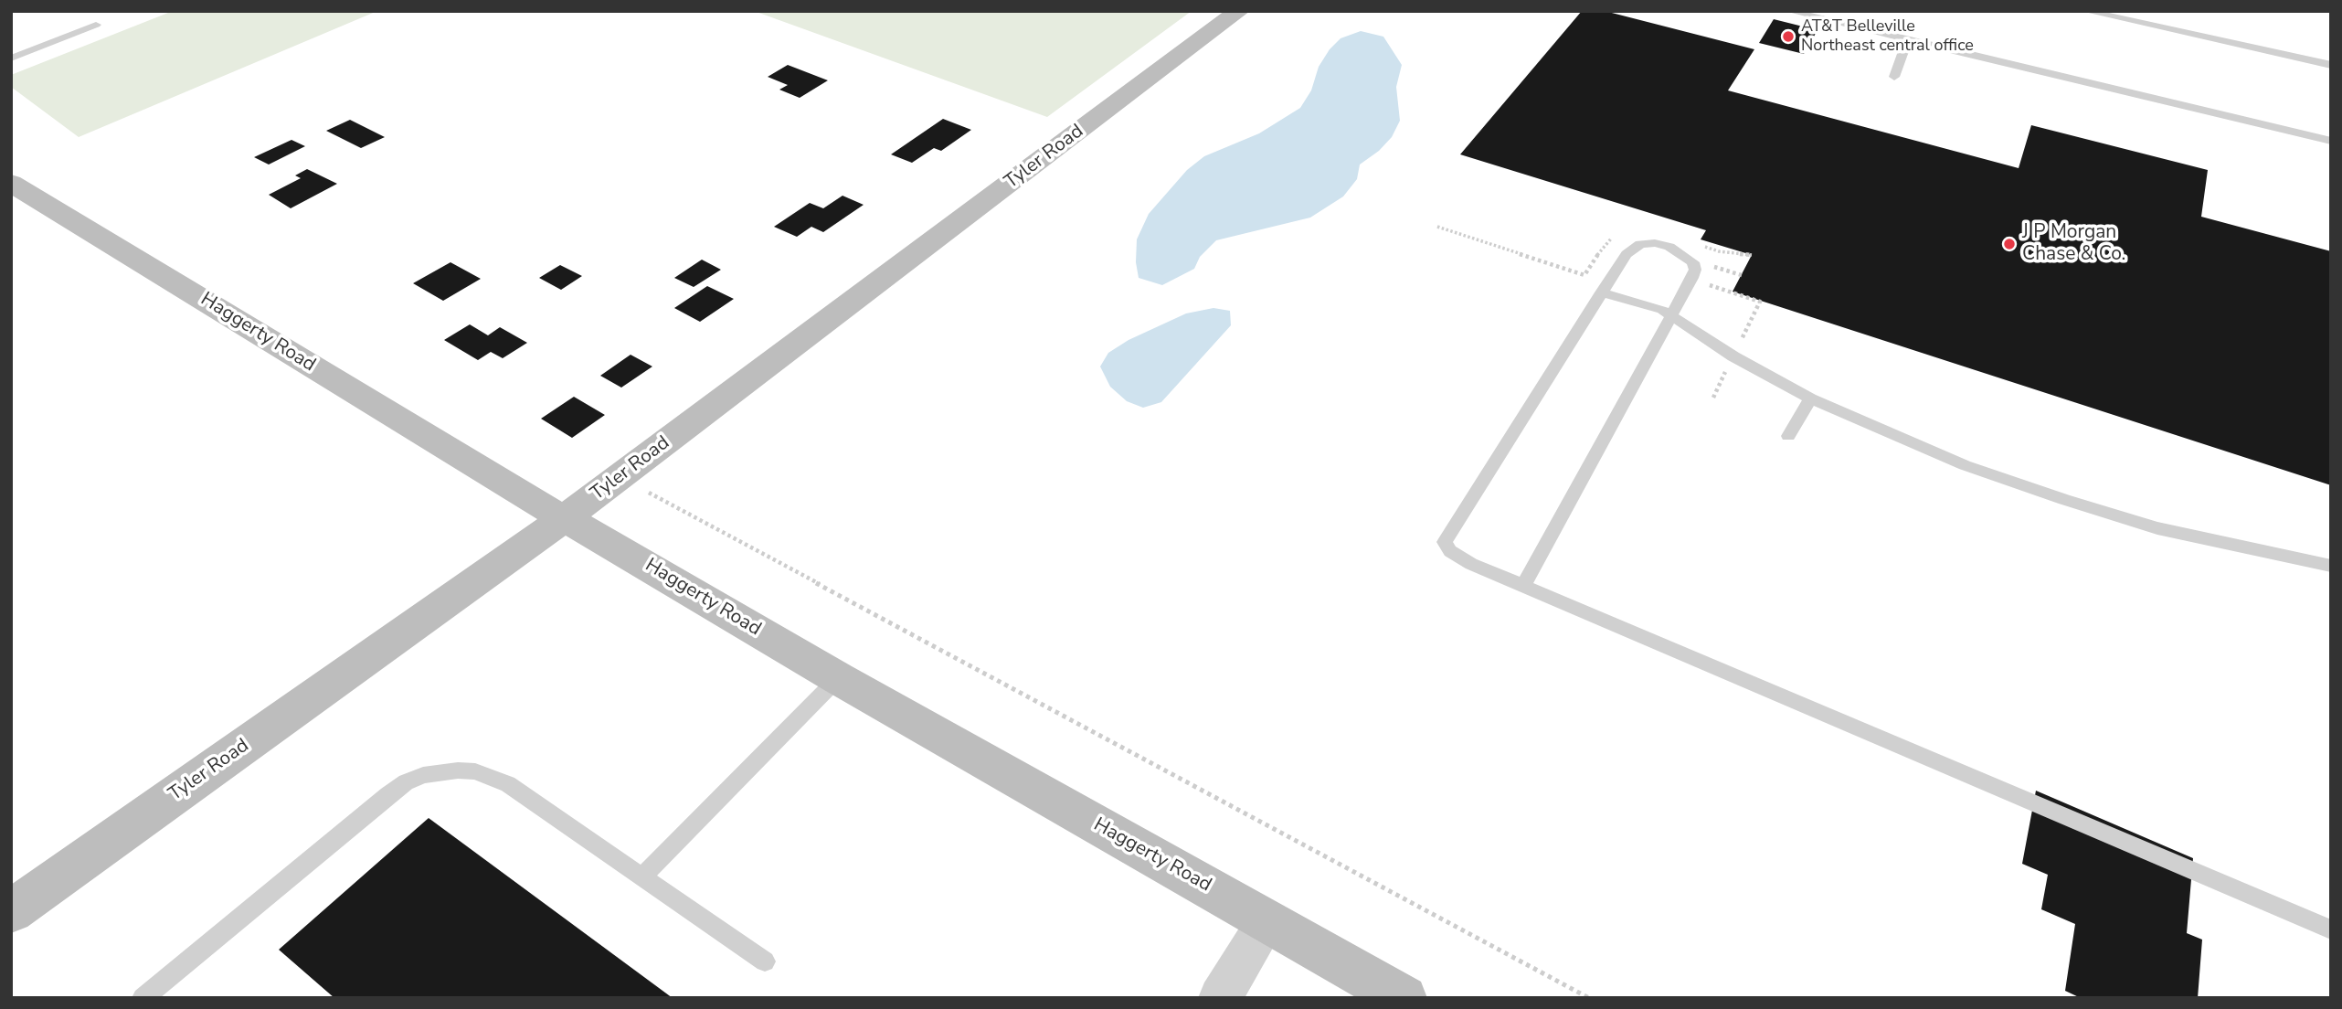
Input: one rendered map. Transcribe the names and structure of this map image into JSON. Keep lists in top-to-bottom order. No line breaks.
{"streets":{"main road":["Tyler Road","Haggerty Road"]},"crossings":[["Tyler Road","Haggerty Road"]],"places":["AT&T Belleville Northeast central office","J P Morgan Chase & Co."]}
